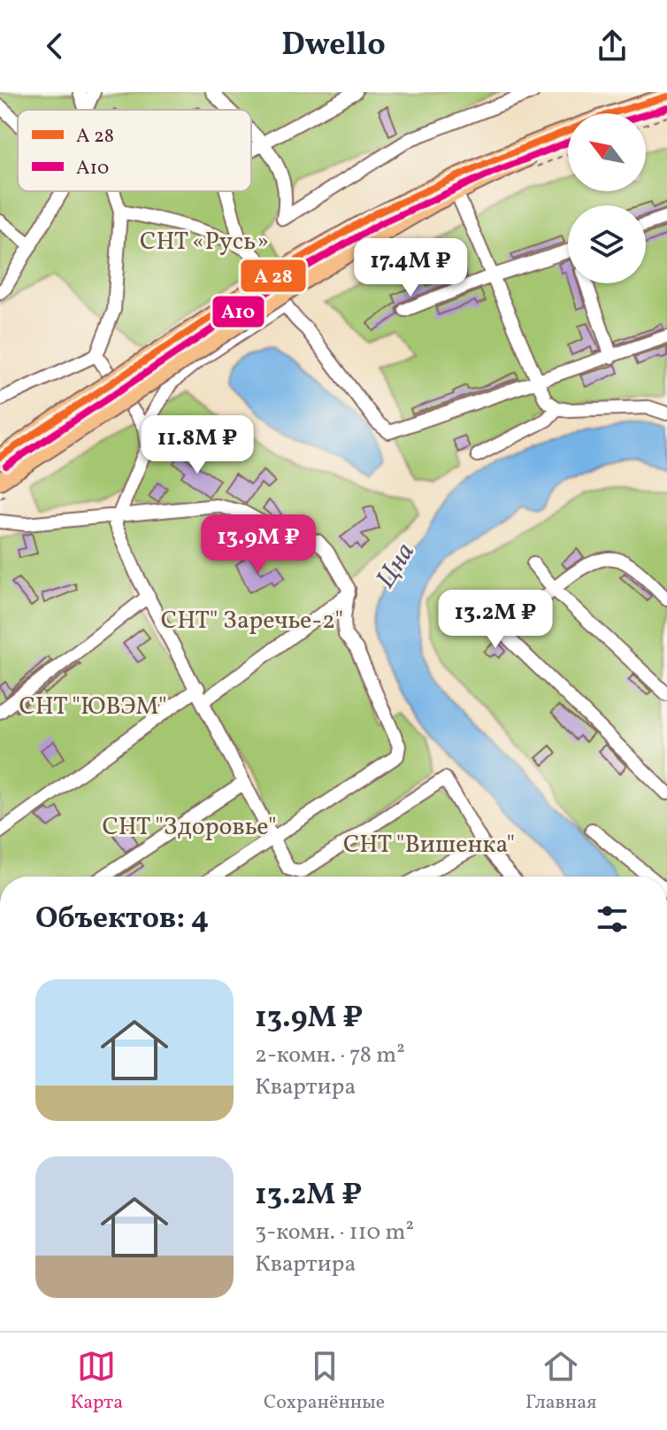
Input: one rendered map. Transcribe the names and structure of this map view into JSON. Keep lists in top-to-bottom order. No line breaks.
{"water":["Цна"],"parks":["СНТ «Русь»","СНТ\" Заречье-2\"","СНТ \"ЮВЭМ\"","СНТ \"Здоровье\"","СНТ \"Вишенка\""],"lines":["transit line А10"],"legend":["А 28","А10"],"north":"top left","page":{"header":"Dwello","price":["17.4M ₽","11.8M ₽","13.9M ₽","13.2M ₽"],"heading":"Объектов: 4","list":[{"name":"13.9M ₽","note":"2-комн. · 78 m² · Квартира"},{"name":"13.2M ₽","note":"3-комн. · 110 m² · Квартира"}],"tabs":["Карта","Сохранённые","Главная"]}}
